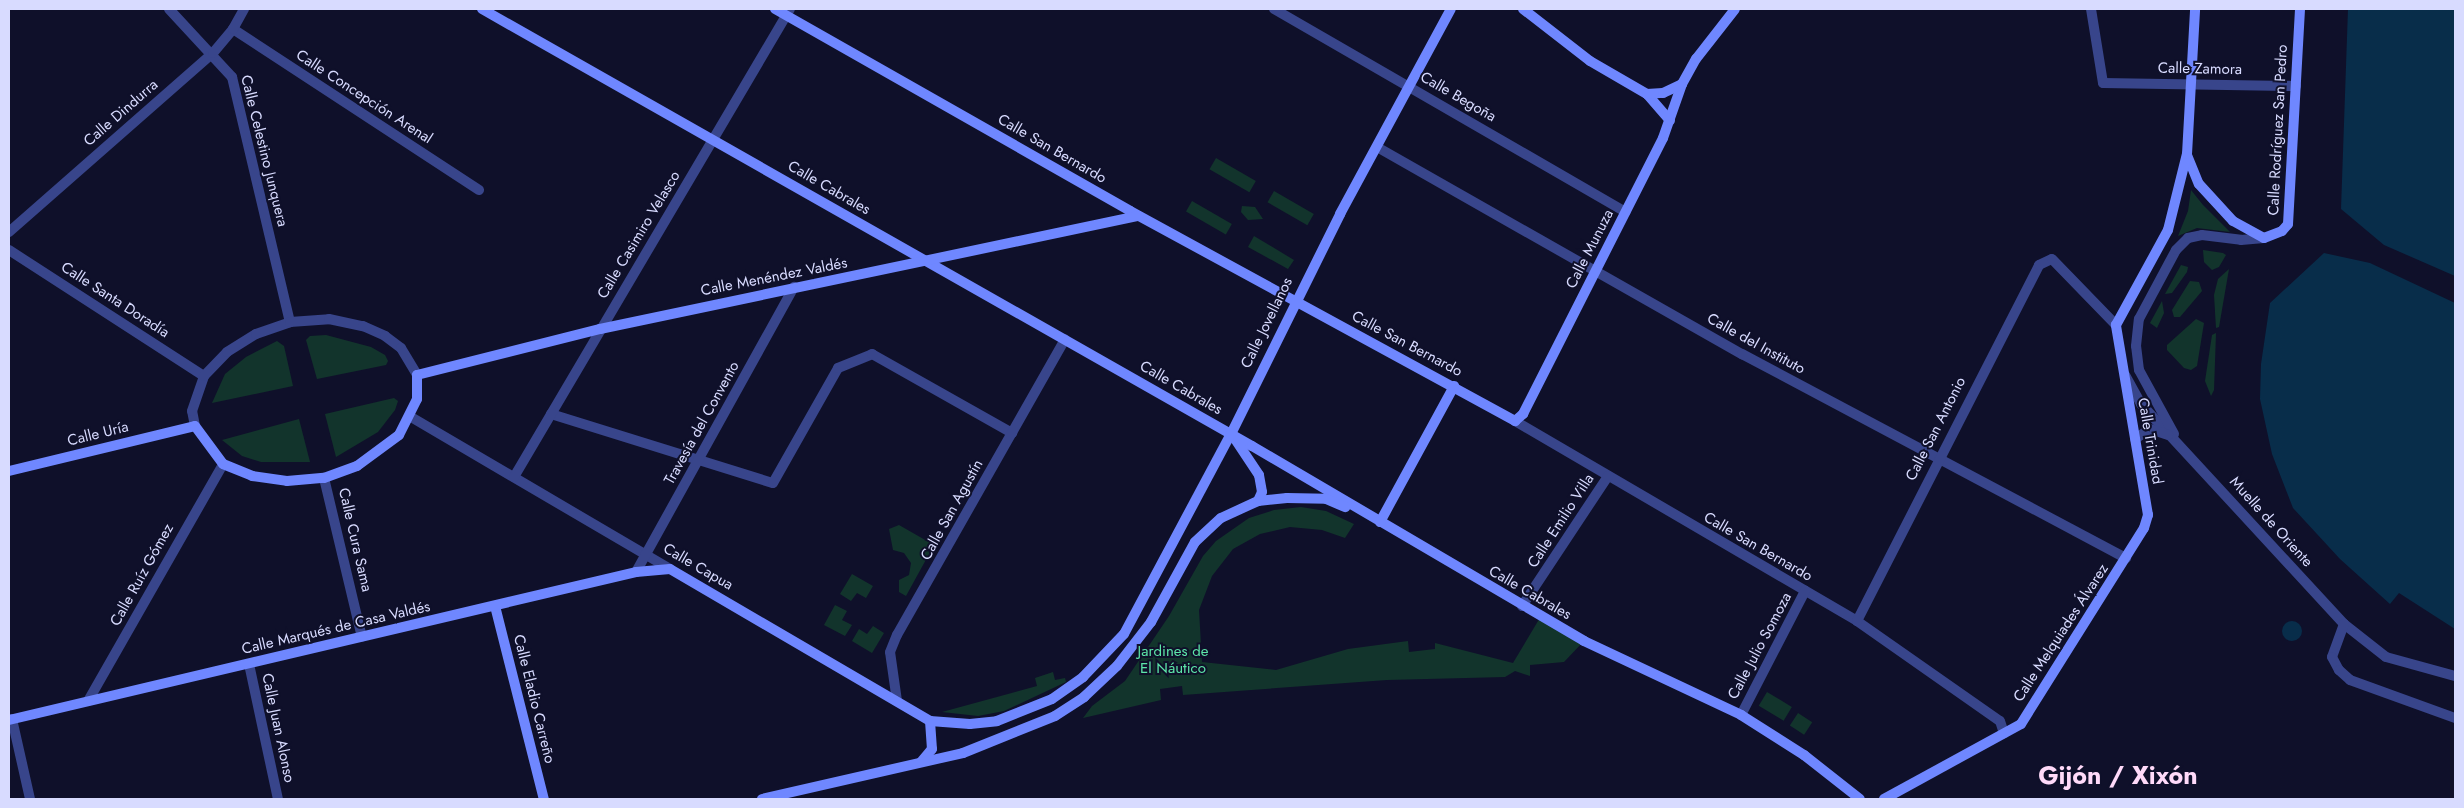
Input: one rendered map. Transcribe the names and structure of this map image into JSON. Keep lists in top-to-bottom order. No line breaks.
{"streets":{"street":["Calle Zamora","Calle Concepción Arenal","Calle Begoña","Calle Dindurra","Calle Rodríguez San Pedro","Calle San Bernardo","Calle Celestino Junquera","Calle Cabrales","Calle Casimiro Velasco","Calle Munuza","Calle Menéndez Valdés","Calle Santa Doradía","Calle Jovellanos","Calle del Instituto","Travesía del Convento","Calle San Antonio","Calle Uría","Calle Trinidad","Calle San Agustín","Calle Emilio Villa","Muelle de Oriente","Calle Cura Sama","Calle Capua","Calle Ruíz Gómez","Calle Marqués de Casa Valdés","Calle Melquiades Álvarez","Calle Julio Somoza","Calle Eladio Carreño","Calle Juan Alonso"]},"crossings":[["Calle Zamora","Calle Rodríguez San Pedro"],["Calle Concepción Arenal","Calle Dindurra"],["Calle Begoña","Calle Munuza"],["Calle Begoña","Calle Jovellanos"],["Calle Dindurra","Calle Celestino Junquera"],["Calle Rodríguez San Pedro","Muelle de Oriente"],["Calle San Bernardo","Calle Casimiro Velasco"],["Calle San Bernardo","Calle Munuza"],["Calle San Bernardo","Calle Menéndez Valdés"],["Calle San Bernardo","Calle Jovellanos"],["Calle San Bernardo","Calle San Antonio"],["Calle San Bernardo","Calle Emilio Villa"],["Calle San Bernardo","Calle Melquiades Álvarez"],["Calle San Bernardo","Calle Julio Somoza"],["Calle Cabrales","Calle Casimiro Velasco"],["Calle Cabrales","Calle Menéndez Valdés"],["Calle Cabrales","Calle Jovellanos"],["Calle Cabrales","Calle San Agustín"],["Calle Cabrales","Calle Emilio Villa"],["Calle Cabrales","Calle Julio Somoza"],["Calle Casimiro Velasco","Calle Menéndez Valdés"],["Calle Casimiro Velasco","Calle Capua"],["Calle Munuza","Calle del Instituto"],["Calle Menéndez Valdés","Travesía del Convento"],["Calle Jovellanos","Calle del Instituto"],["Calle Jovellanos","Calle Capua"],["Calle del Instituto","Calle San Antonio"],["Calle del Instituto","Calle Trinidad"],["Calle del Instituto","Calle Melquiades Álvarez"],["Travesía del Convento","Calle Capua"],["Travesía del Convento","Calle Marqués de Casa Valdés"],["Calle San Antonio","Calle Trinidad"],["Calle Trinidad","Muelle de Oriente"],["Calle Trinidad","Calle Melquiades Álvarez"],["Calle San Agustín","Calle Capua"],["Calle Cura Sama","Calle Marqués de Casa Valdés"],["Calle Capua","Calle Marqués de Casa Valdés"],["Calle Ruíz Gómez","Calle Marqués de Casa Valdés"],["Calle Marqués de Casa Valdés","Calle Eladio Carreño"],["Calle Marqués de Casa Valdés","Calle Juan Alonso"]],"districts":["Gijón / Xixón"],"parks":["Jardines de El Náutico"]}
